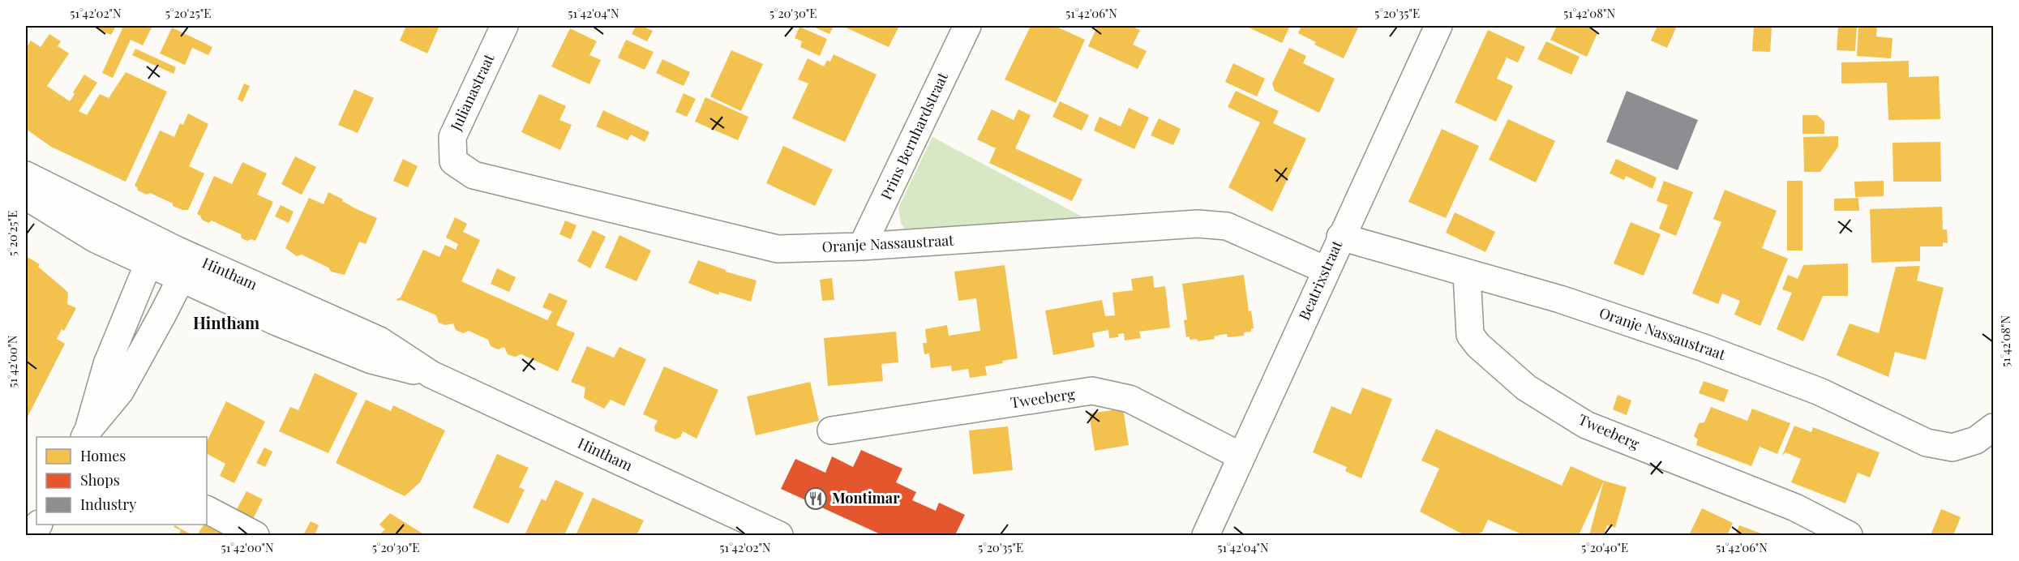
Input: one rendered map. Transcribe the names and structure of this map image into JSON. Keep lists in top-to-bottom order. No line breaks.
{"streets":{"street":["Julianastraat","Prins Bernhardstraat","Oranje Nassaustraat","Hintham","Beatrixstraat","Tweeberg"]},"crossings":[["Julianastraat","Oranje Nassaustraat"],["Prins Bernhardstraat","Oranje Nassaustraat"],["Oranje Nassaustraat","Beatrixstraat"],["Oranje Nassaustraat","Tweeberg"],["Beatrixstraat","Tweeberg"]],"districts":["Hintham"],"places":{"restaurant":["Montimar"]},"legend":["Homes","Shops","Industry"],"coordinates":["51°42'02\"N","5°20'25\"E","51°42'04\"N","5°20'30\"E","51°42'06\"N","5°20'35\"E","51°42'08\"N","51°42'00\"N","5°20'40\"E"]}
